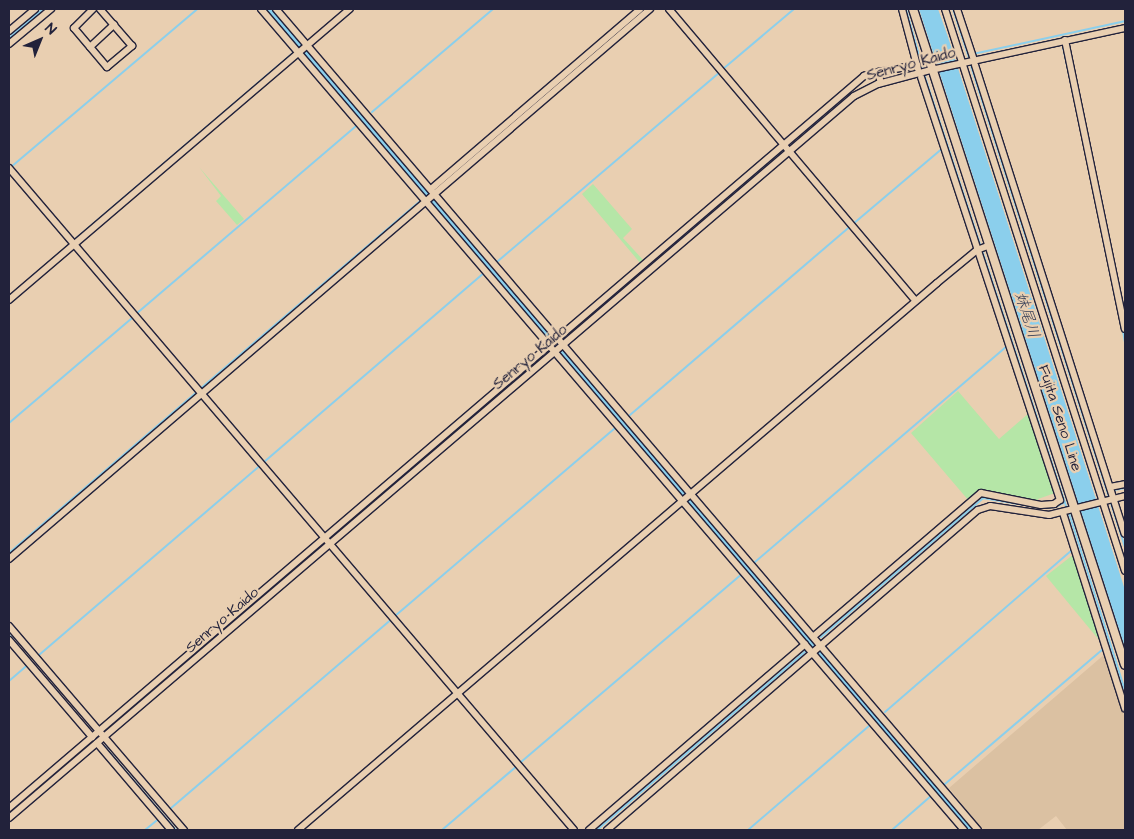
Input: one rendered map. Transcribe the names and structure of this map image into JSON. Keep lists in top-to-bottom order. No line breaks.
{"streets":{"main road":["Fujita Seno Line"],"street":["Senryo Kaido"]},"crossings":[["Senryo Kaido","Fujita Seno Line"]],"water":["妹尾川"],"north":"top right"}
